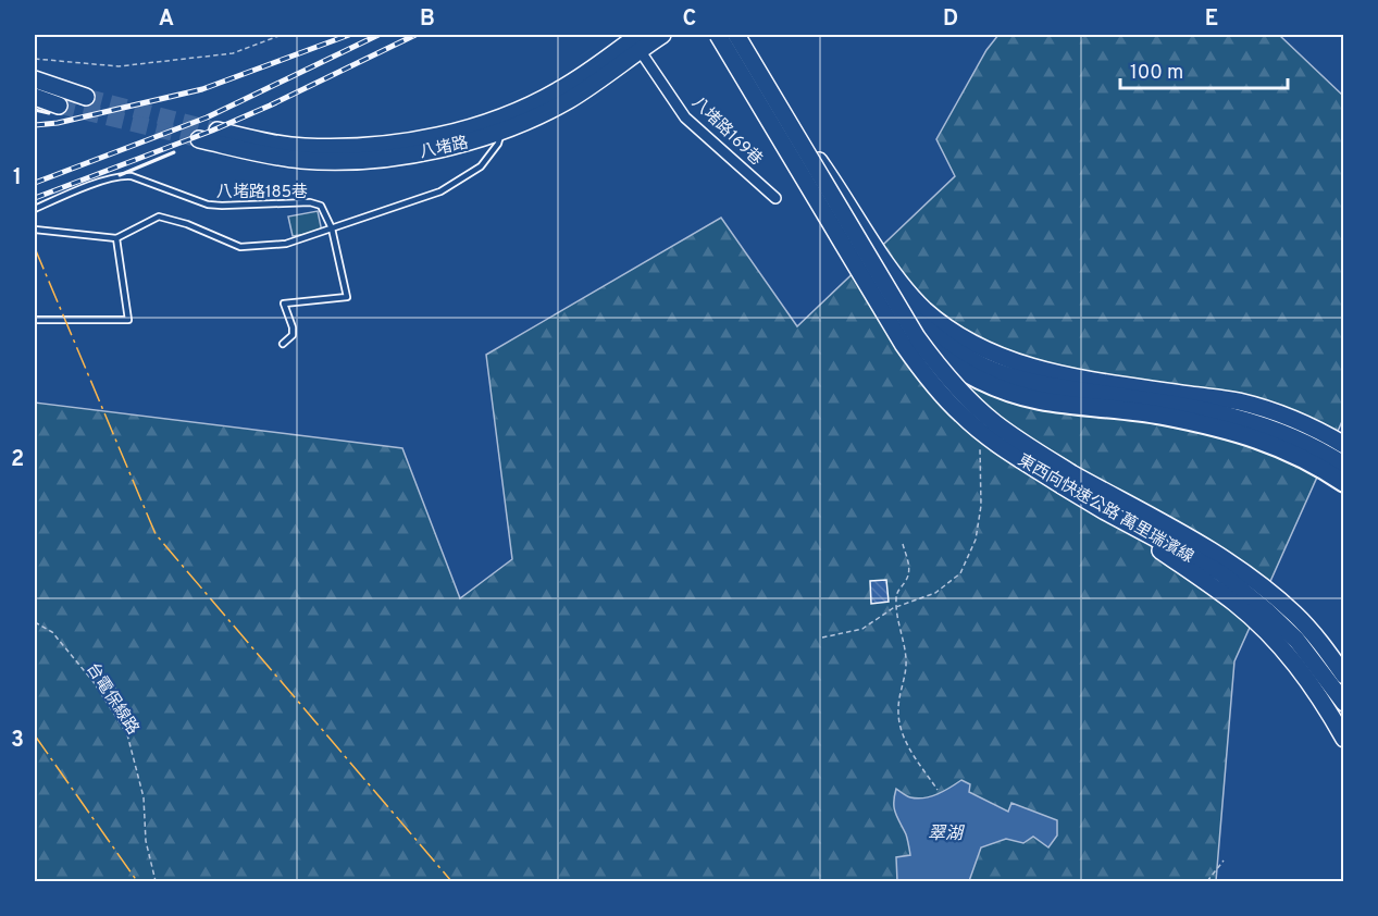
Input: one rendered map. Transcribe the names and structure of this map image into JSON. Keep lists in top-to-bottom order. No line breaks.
{"streets":{"main road":["八堵路","東西向快速公路 萬里瑞濱線"],"street":["八堵路169巷"],"lane":["八堵路185巷"],"path":["台電保線路"]},"crossings":[["八堵路169巷","八堵路"]],"water":["翠湖"],"scale_bar":"100 m","grid":{"columns":["A","B","C","D","E"],"rows":["1","2","3"]}}
